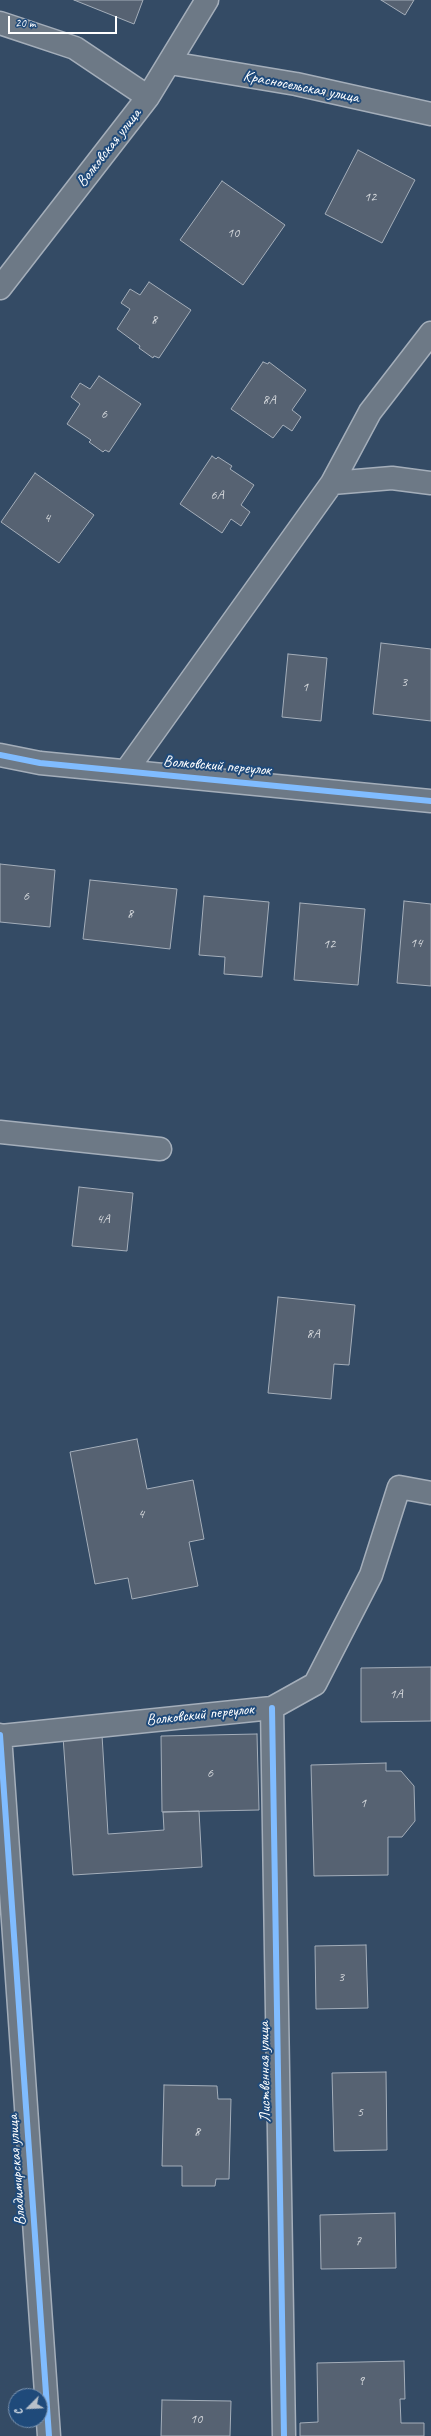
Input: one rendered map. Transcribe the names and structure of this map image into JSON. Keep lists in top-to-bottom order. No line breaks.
{"streets":{"street":["Красносельская улица","Волковская улица","Волковский переулок","Лиственная улица","Владимирская улица"]},"crossings":[["Красносельская улица","Волковская улица"],["Волковский переулок","Лиственная улица"],["Волковский переулок","Владимирская улица"]],"house_numbers":["12","10","8","8А","6","6А","4","3","1","6","8","14","12","4А","8А","4","1А","6","1","3","5","8","7","9","10"],"scale_bar":"20 m","north":"bottom left"}
